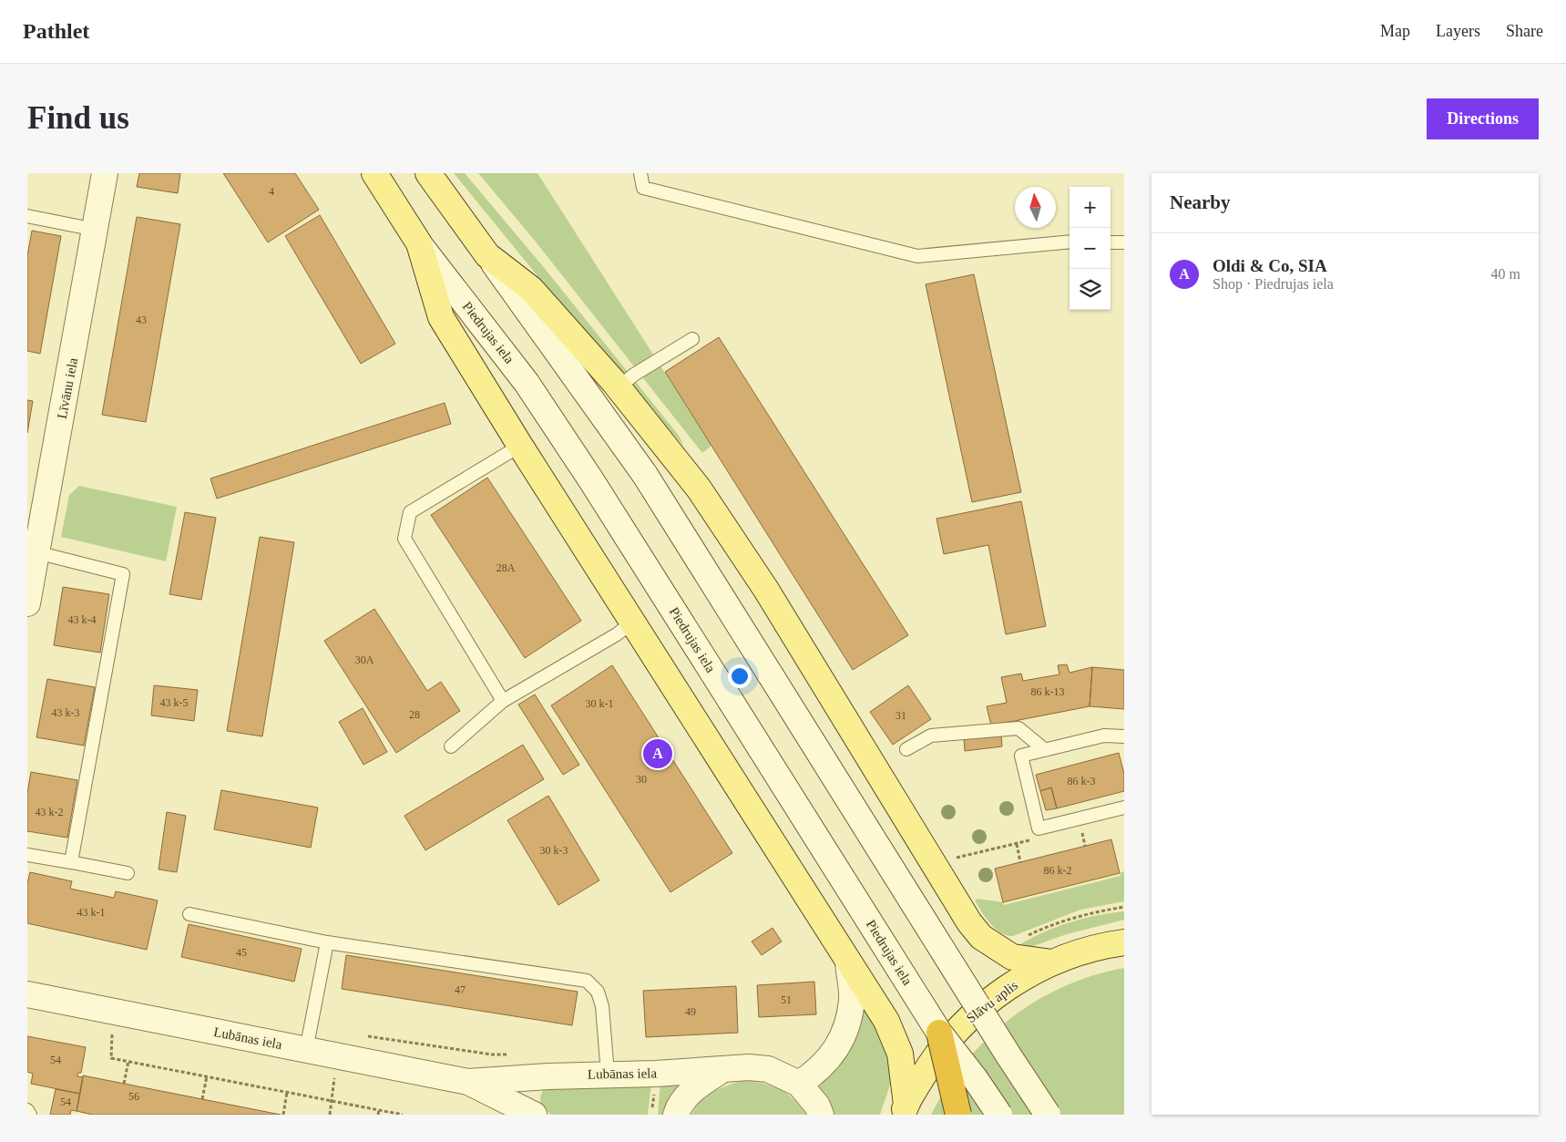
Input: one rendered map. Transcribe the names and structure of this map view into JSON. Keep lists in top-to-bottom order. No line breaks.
{"streets":{"main road":["Piedrujas iela","Līvānu iela","Slāvu aplis","Lubānas iela"]},"house_numbers":["4","43","28A","43 k-4","30A","86 k-13","43 k-5","30 k-1","43 k-3","28","31","30","86 k-3","43 k-2","30 k-3","86 k-2","43 k-1","45","47","51","49","54","56","54"],"north":"top","page":{"header":"Pathlet","nav":["Map","Layers","Share"],"buttons":"Directions","title":"Find us","heading":"Nearby","map_buttons":["+","−"],"list":[{"mark":"A","name":"Oldi & Co, SIA","note":"Shop · Piedrujas iela","value":"40 m"}],"pins":"A"}}
